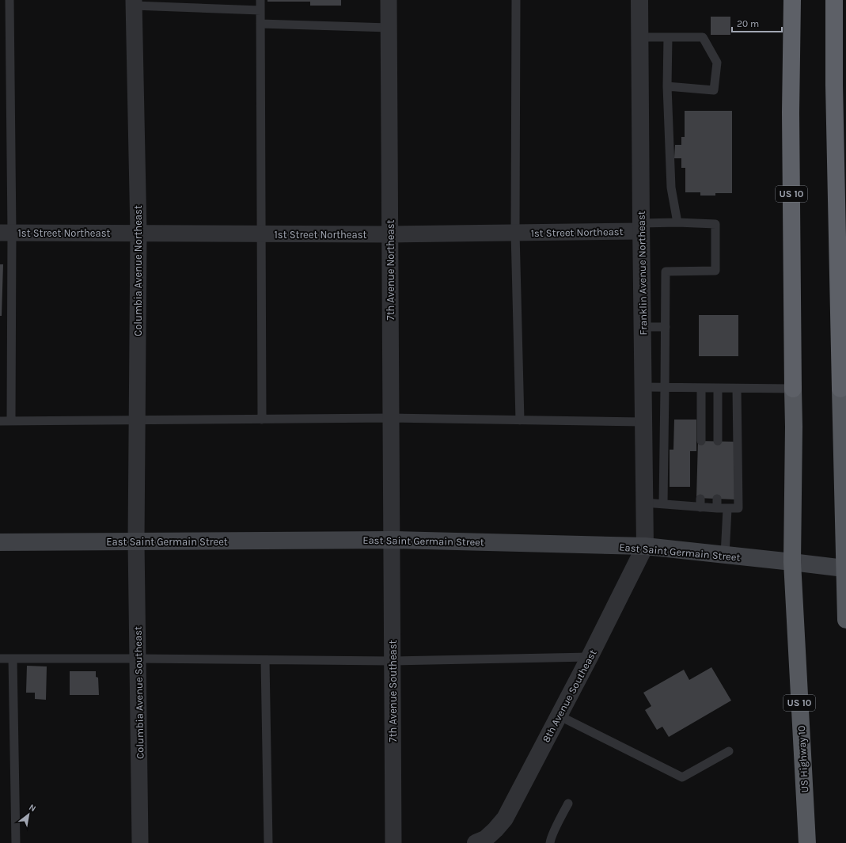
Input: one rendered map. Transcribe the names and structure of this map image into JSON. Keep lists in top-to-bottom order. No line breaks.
{"streets":{"highway":["US 10","US Highway 10"],"main road":["East Saint Germain Street"],"street":["1st Street Northeast","7th Avenue Northeast","Columbia Avenue Northeast","Franklin Avenue Northeast","7th Avenue Southeast","Columbia Avenue Southeast","8th Avenue Southeast"]},"crossings":[["US 10","East Saint Germain Street"],["US 10","US Highway 10"],["1st Street Northeast","7th Avenue Northeast"],["1st Street Northeast","Columbia Avenue Northeast"],["1st Street Northeast","Franklin Avenue Northeast"],["7th Avenue Northeast","East Saint Germain Street"],["7th Avenue Northeast","7th Avenue Southeast"],["Columbia Avenue Northeast","East Saint Germain Street"],["Columbia Avenue Northeast","Columbia Avenue Southeast"],["Franklin Avenue Northeast","East Saint Germain Street"],["Franklin Avenue Northeast","8th Avenue Southeast"],["East Saint Germain Street","7th Avenue Southeast"],["East Saint Germain Street","Columbia Avenue Southeast"],["East Saint Germain Street","8th Avenue Southeast"],["East Saint Germain Street","US Highway 10"]],"scale_bar":"20 m","north":"top right"}
